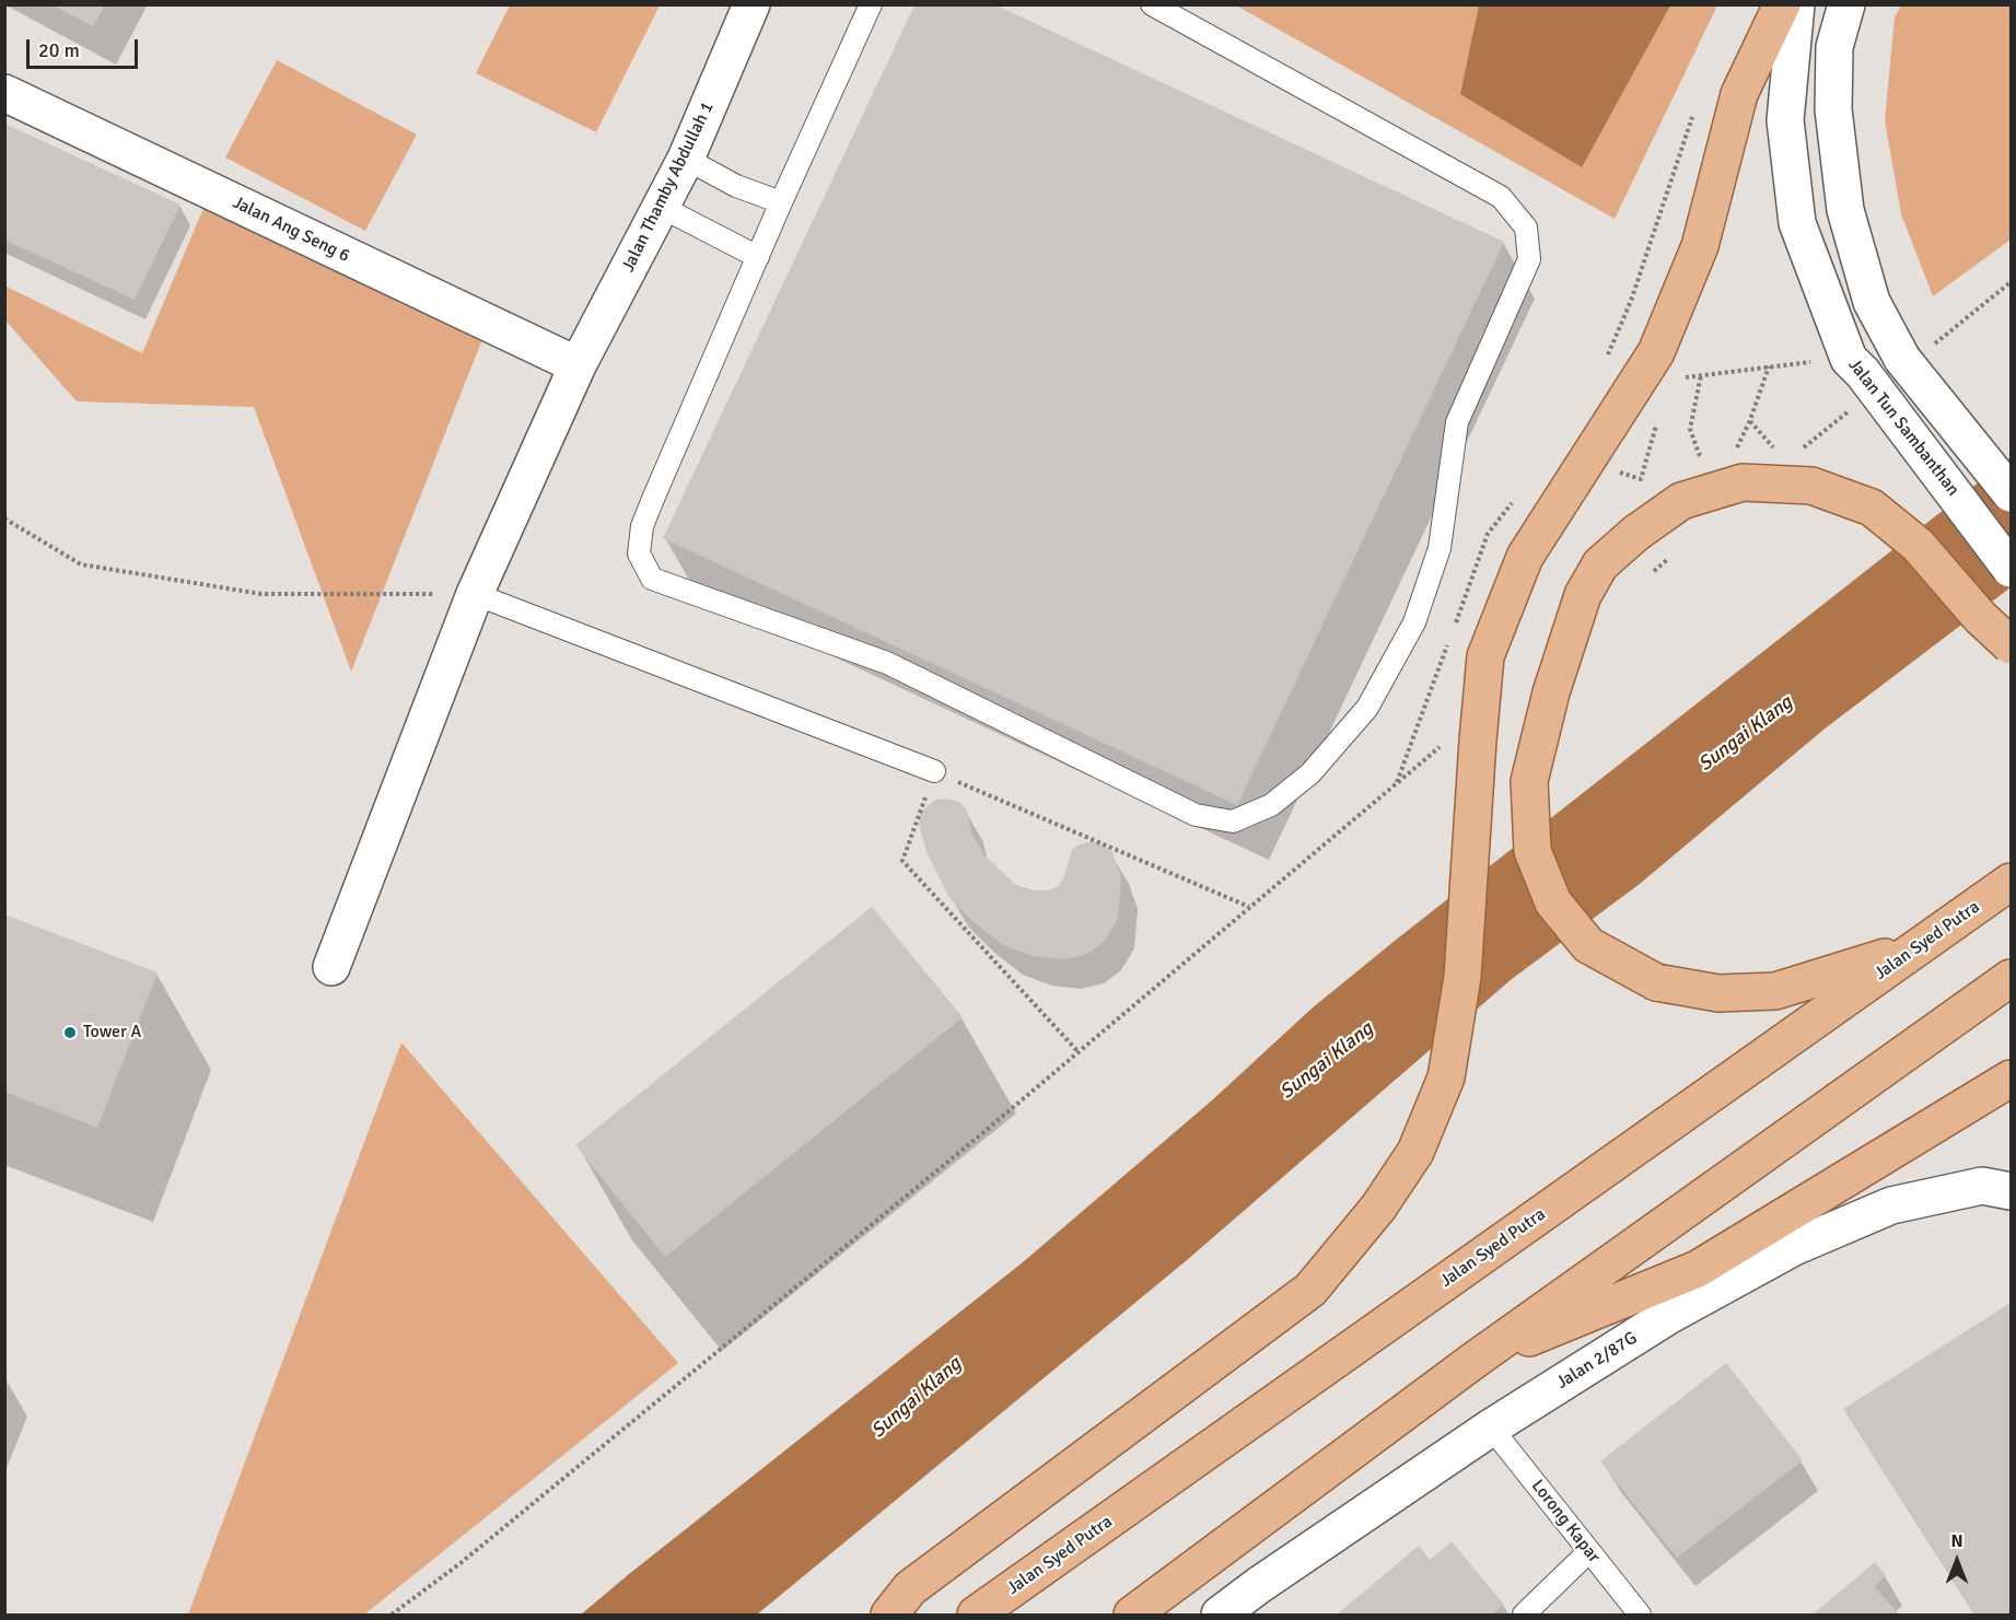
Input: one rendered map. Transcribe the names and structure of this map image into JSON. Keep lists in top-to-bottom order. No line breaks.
{"streets":{"main road":["Jalan Syed Putra"],"street":["Jalan Thamby Abdullah 1","Jalan Ang Seng 6","Jalan Tun Sambanthan","Jalan 2/87G"],"lane":["Lorong Kapar"]},"crossings":[["Jalan Thamby Abdullah 1","Jalan Ang Seng 6"],["Jalan 2/87G","Lorong Kapar"]],"water":["Sungai Klang"],"places":["Tower A"],"scale_bar":"20 m","north":"top"}
